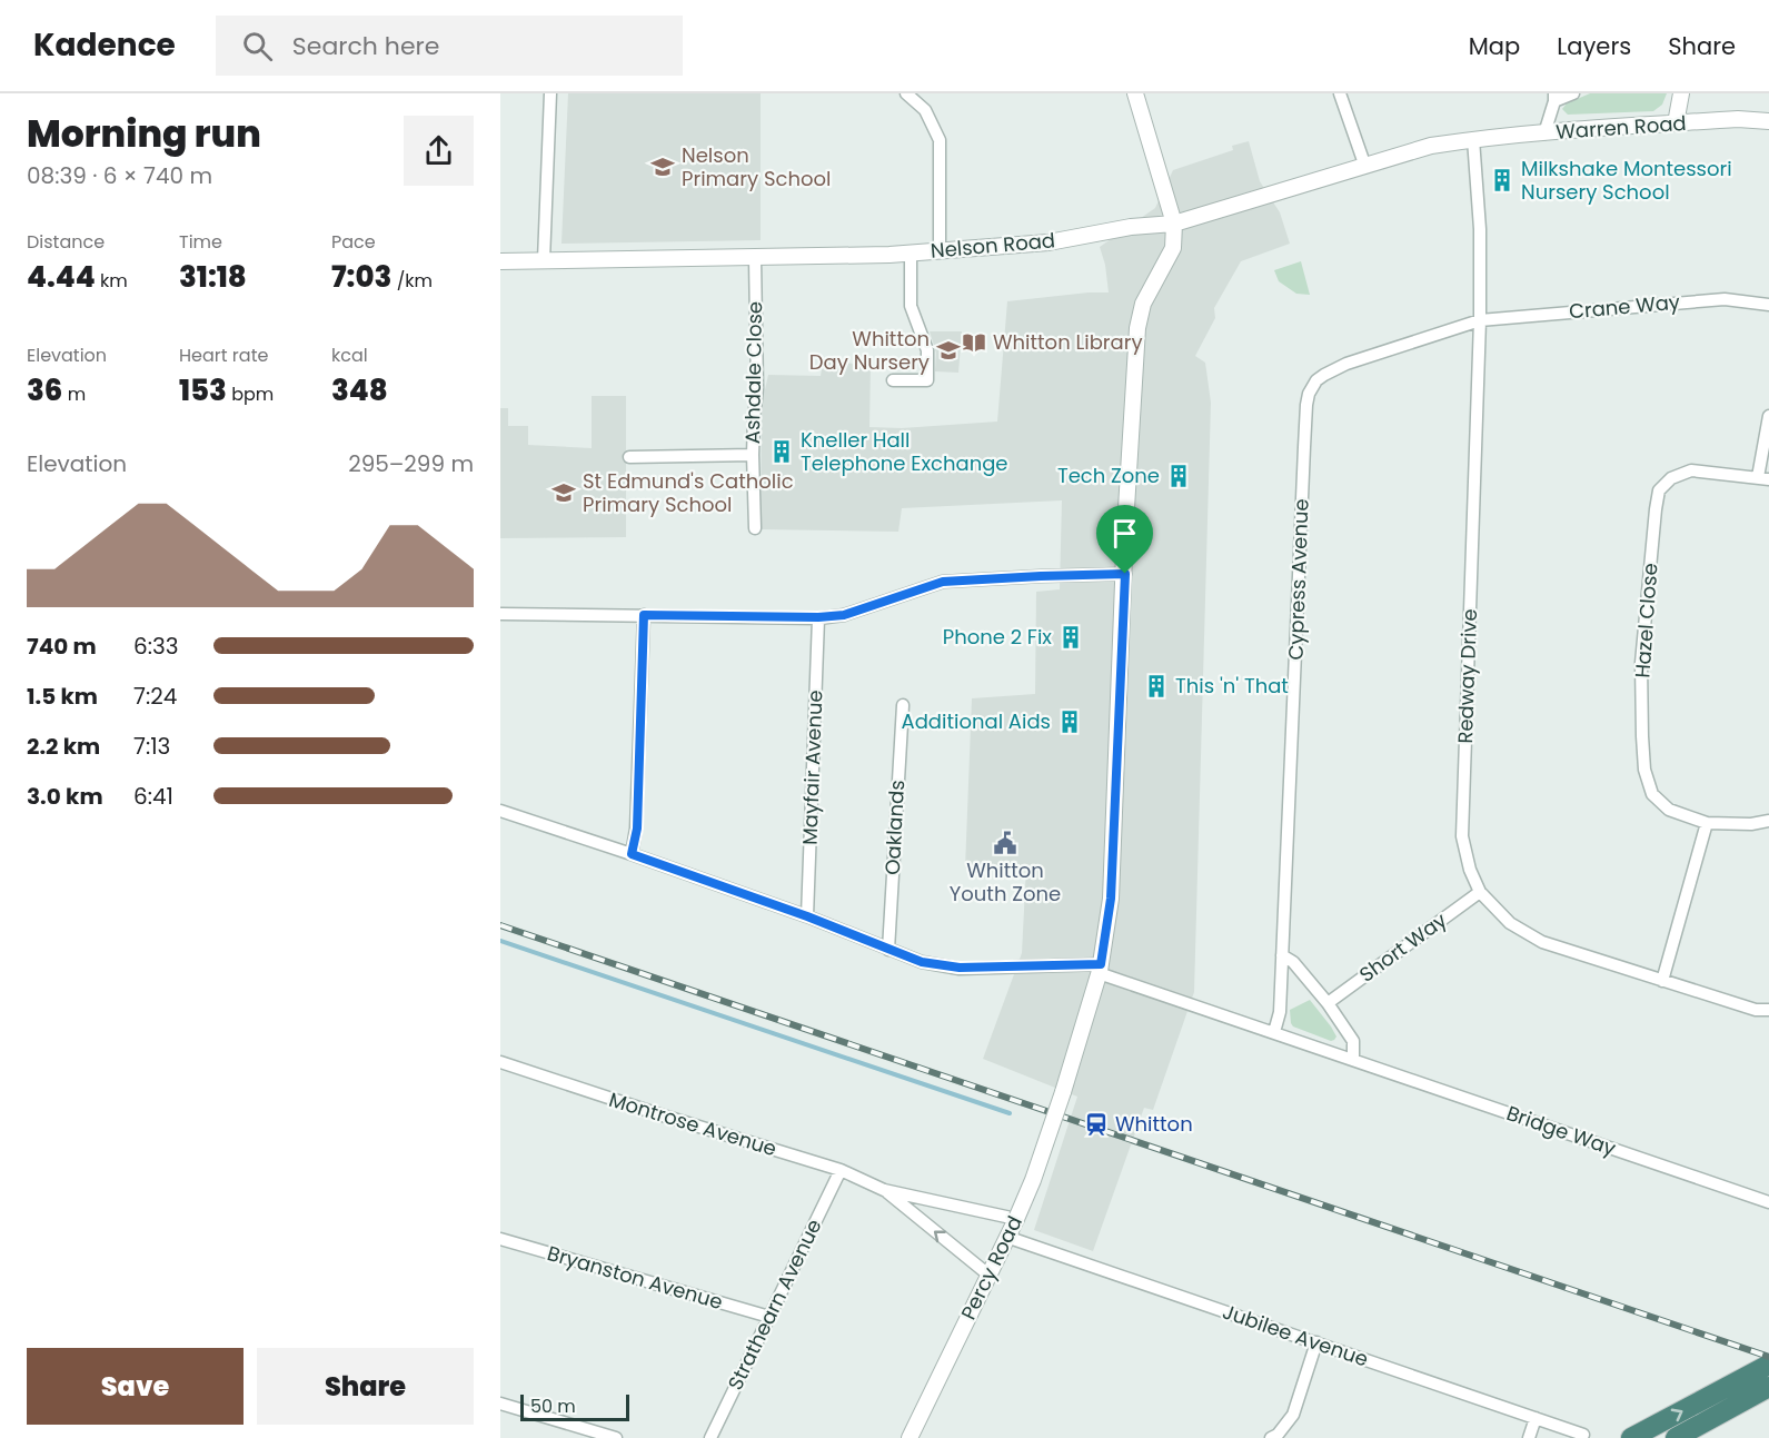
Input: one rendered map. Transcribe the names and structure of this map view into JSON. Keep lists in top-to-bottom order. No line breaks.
{"streets":{"street":["Warren Road","Nelson Road","Crane Way","Ashdale Close","Cypress Avenue","Hazel Close","Redway Drive","Mayfair Avenue","Oaklands","Short Way","Montrose Avenue","Bridge Way","Percy Road","Bryanston Avenue","Strathearn Avenue","Jubilee Avenue"]},"crossings":[["Warren Road","Nelson Road"],["Warren Road","Redway Drive"],["Nelson Road","Ashdale Close"],["Nelson Road","Redway Drive"],["Nelson Road","Percy Road"],["Crane Way","Cypress Avenue"],["Crane Way","Redway Drive"],["Cypress Avenue","Redway Drive"],["Cypress Avenue","Bridge Way"],["Redway Drive","Short Way"],["Mayfair Avenue","Bridge Way"],["Oaklands","Bridge Way"],["Montrose Avenue","Percy Road"],["Montrose Avenue","Strathearn Avenue"],["Bridge Way","Percy Road"],["Percy Road","Jubilee Avenue"],["Bryanston Avenue","Strathearn Avenue"]],"places":{"school or university":["Nelson Primary School","Whitton Day Nursery","St Edmund's Catholic Primary School"],"building":["Milkshake Montessori Nursery School","Kneller Hall Telephone Exchange","Tech Zone","Phone 2 Fix","This 'n' That","Additional Aids"],"library":["Whitton Library"],"public building":["Whitton Youth Zone"],"station":["Whitton"]},"scale_bar":"50 m","page":{"header":"Kadence","search":"Search here","nav":["Map","Layers","Share"],"heading":["Morning run","08:39 · 6 × 740 m"],"stats":[["Distance","4.44 km"],["Time","31:18"],["Pace","7:03 /km"],["Elevation","36 m"],["Heart rate","153 bpm"],["kcal","348"]],"chart":["Elevation","295–299 m"],"list":[{"name":"740 m","note":"6:33"},{"name":"1.5 km","note":"7:24"},{"name":"2.2 km","note":"7:13"},{"name":"3.0 km","note":"6:41"}],"buttons":["Save","Share"],"scale":"50 m"}}
